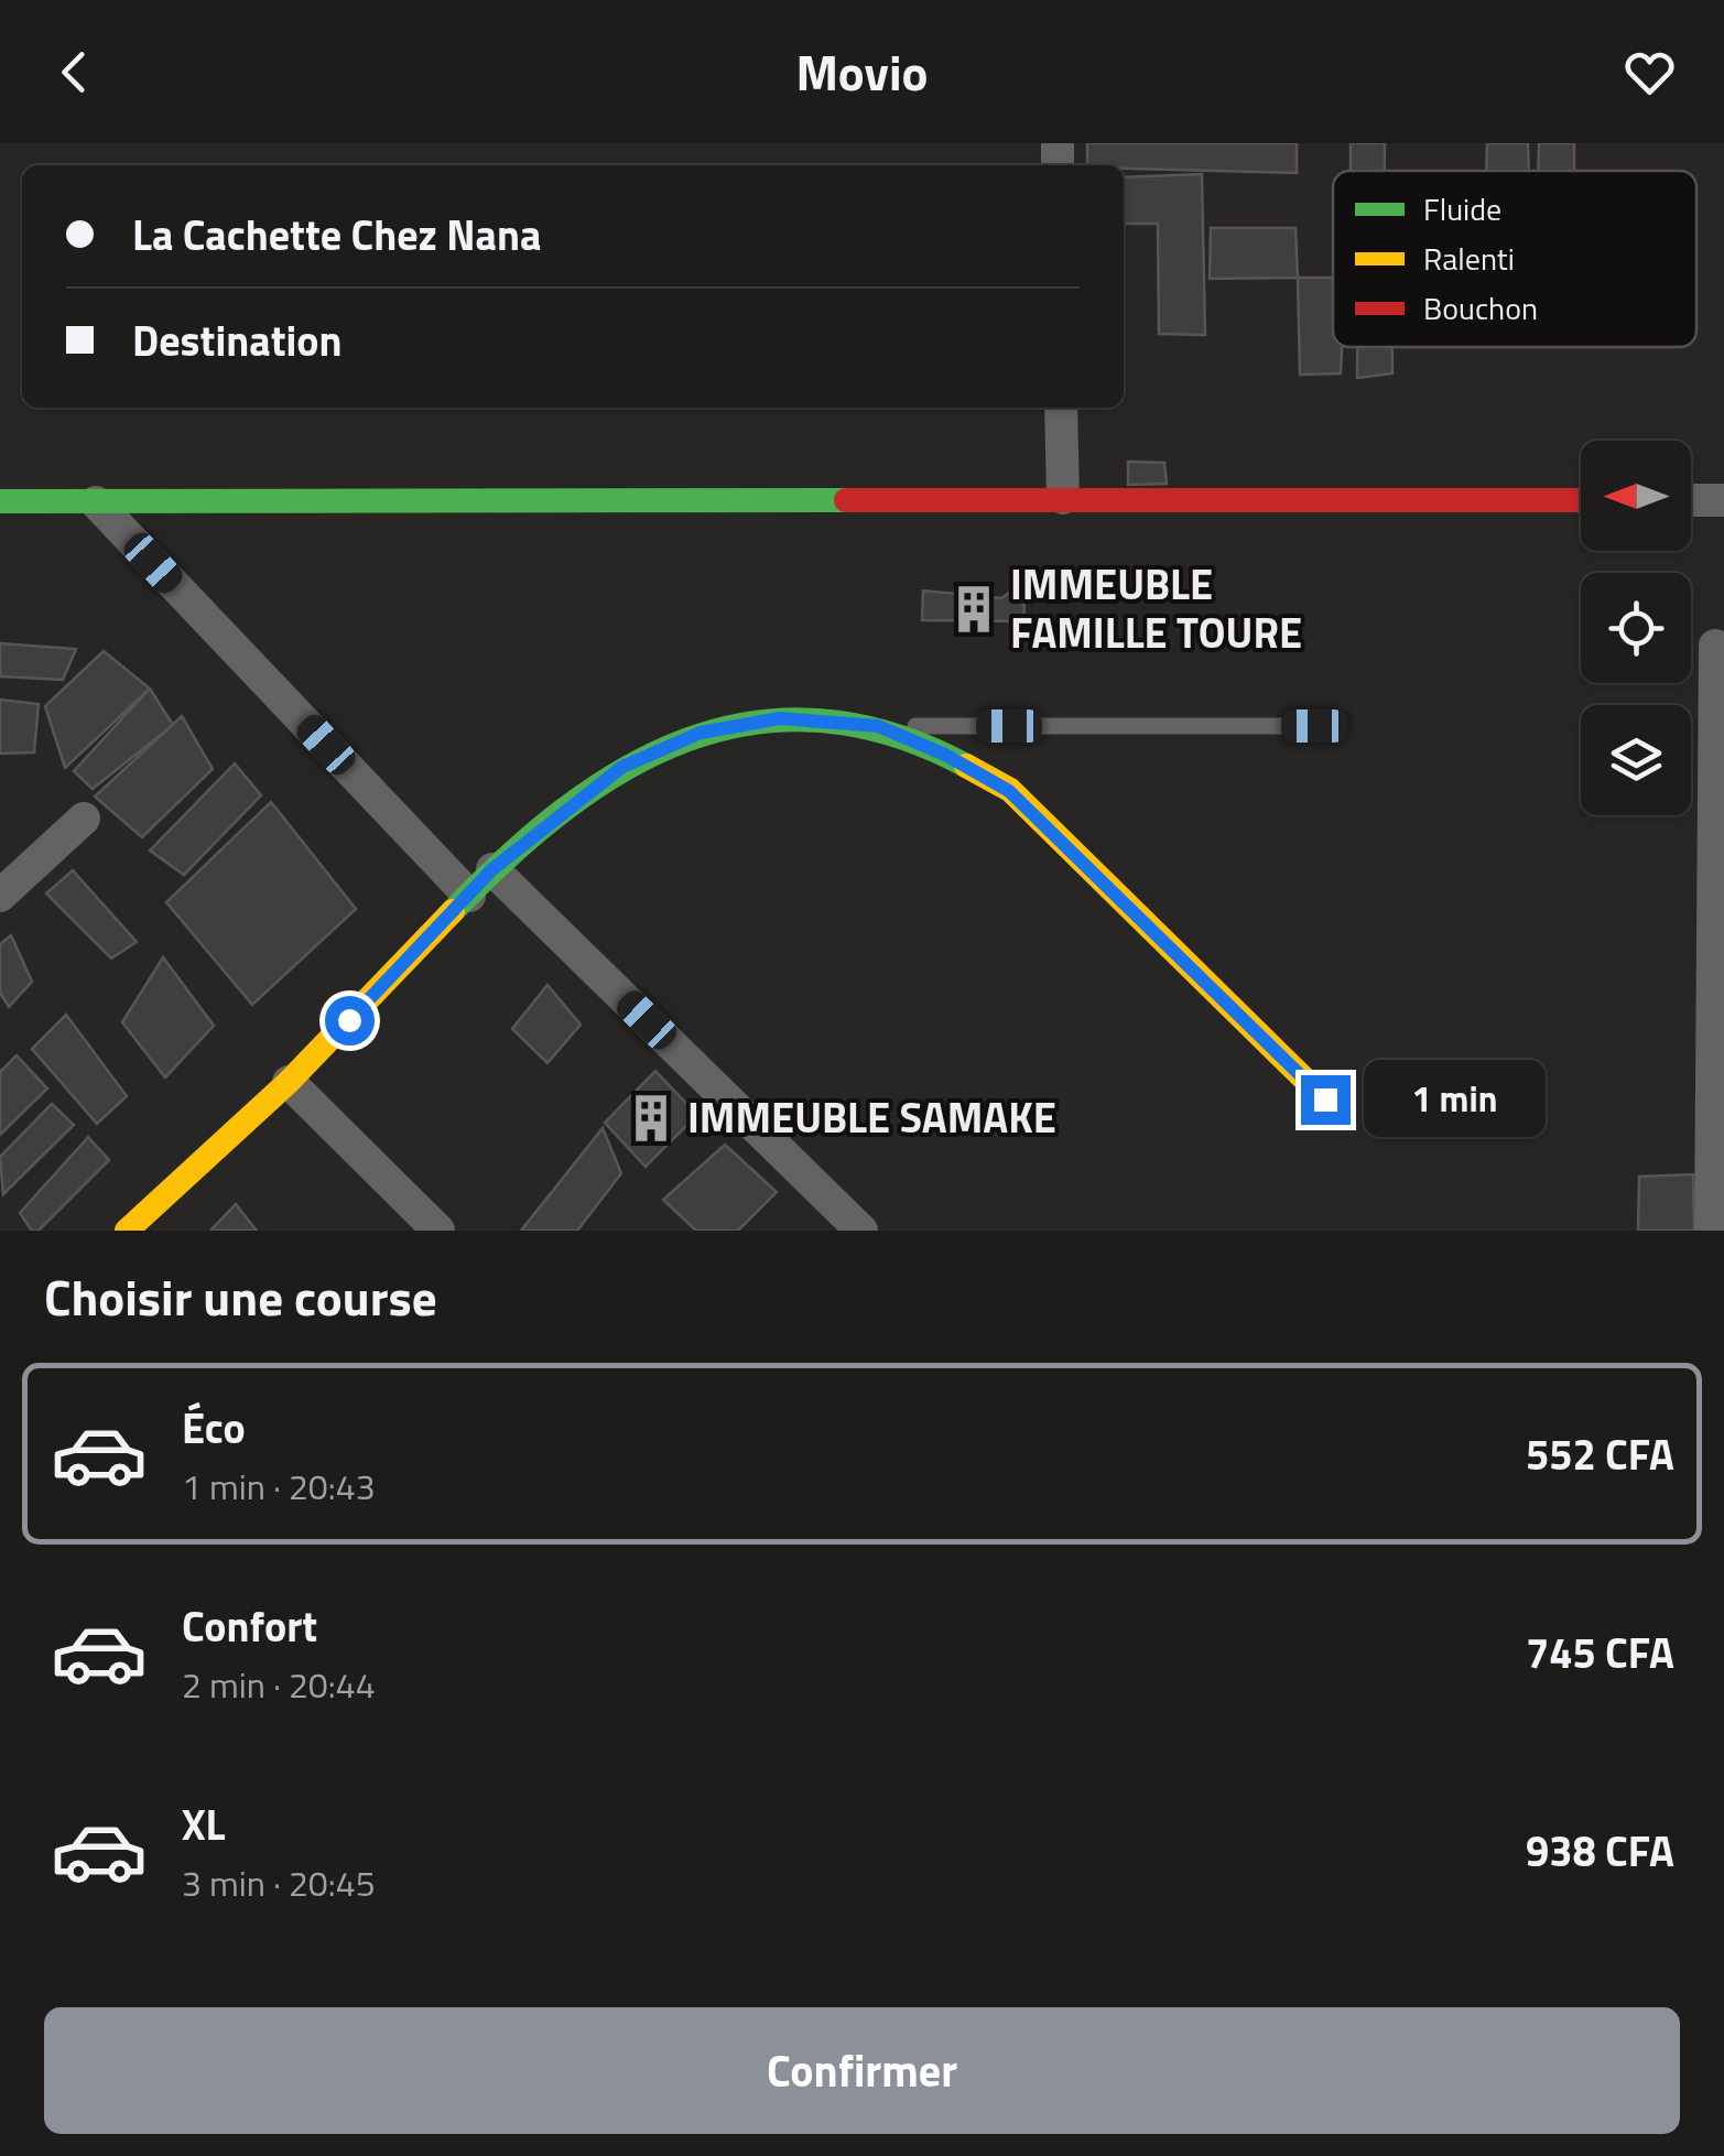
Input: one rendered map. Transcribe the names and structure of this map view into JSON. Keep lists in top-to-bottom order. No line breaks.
{"places":{"building":["IMMEUBLE FAMILLE TOURE","IMMEUBLE SAMAKE"]},"legend":["Fluide","Ralenti","Bouchon"],"north":"left","page":{"header":"Movio","banner":["La Cachette Chez Nana","Destination"],"bubble":"1 min","heading":"Choisir une course","list":[{"name":"Éco","note":"1 min · 20:43","value":"552 CFA"},{"name":"Confort","note":"2 min · 20:44","value":"745 CFA"},{"name":"XL","note":"3 min · 20:45","value":"938 CFA"}],"buttons":"Confirmer"}}
